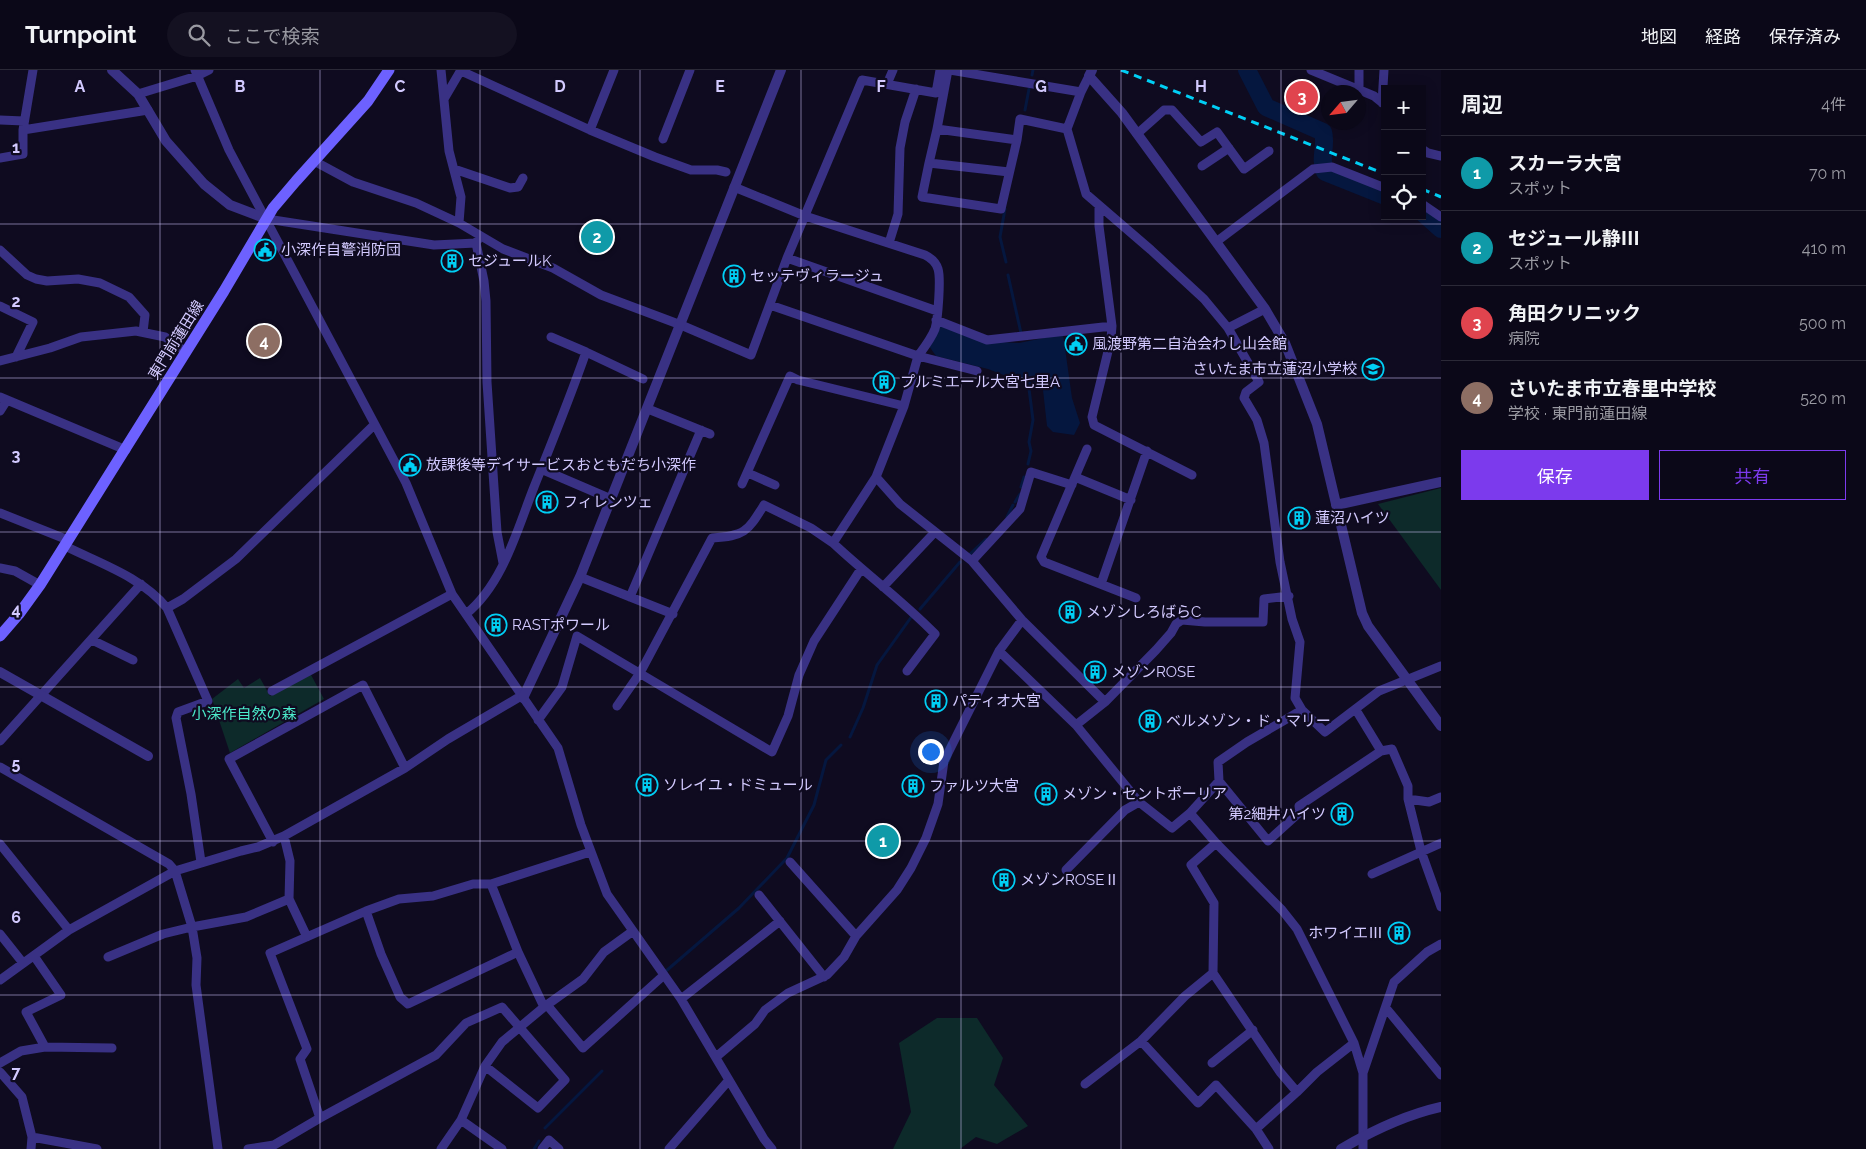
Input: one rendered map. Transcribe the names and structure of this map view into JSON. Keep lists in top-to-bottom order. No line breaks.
{"streets":{"main road":["東門前蓮田線"]},"parks":["小深作自然の森"],"places":{"public building":["小深作自警消防団","風渡野第二自治会わし山会館","放課後等デイサービスおともだち小深作"],"building":["セジュールK","セッテヴィラージュ","プルミエール大宮七里A","フィレンツェ","蓮沼ハイツ","メゾンしろばらC","RASTポワール","メゾンROSE","パティオ大宮","ベルメゾン・ド・マリー","ソレイユ・ドミュール","ファルツ大宮","メゾン・セントポーリア","第2細井ハイツ","メゾンROSEⅡ","ホワイエⅢ"],"school or university":["さいたま市立蓮沼小学校"]},"north":"bottom left","page":{"header":"Turnpoint","search":"ここで検索","nav":["地図","経路","保存済み"],"heading":["周辺","4件"],"pins":["3","2","4","1"],"map_buttons":["+","−"],"list":[{"mark":"1","name":"スカーラ大宮","note":"スポット","value":"70 m"},{"mark":"2","name":"セジュール静Ⅲ","note":"スポット","value":"410 m"},{"mark":"3","name":"角田クリニック","note":"病院","value":"500 m"},{"mark":"4","name":"さいたま市立春里中学校","note":"学校 · 東門前蓮田線","value":"520 m"}],"buttons":["保存","共有"]},"grid":{"columns":["A","B","C","D","E","F","G","H"],"rows":["1","2","3","4","5","6","7"]}}
